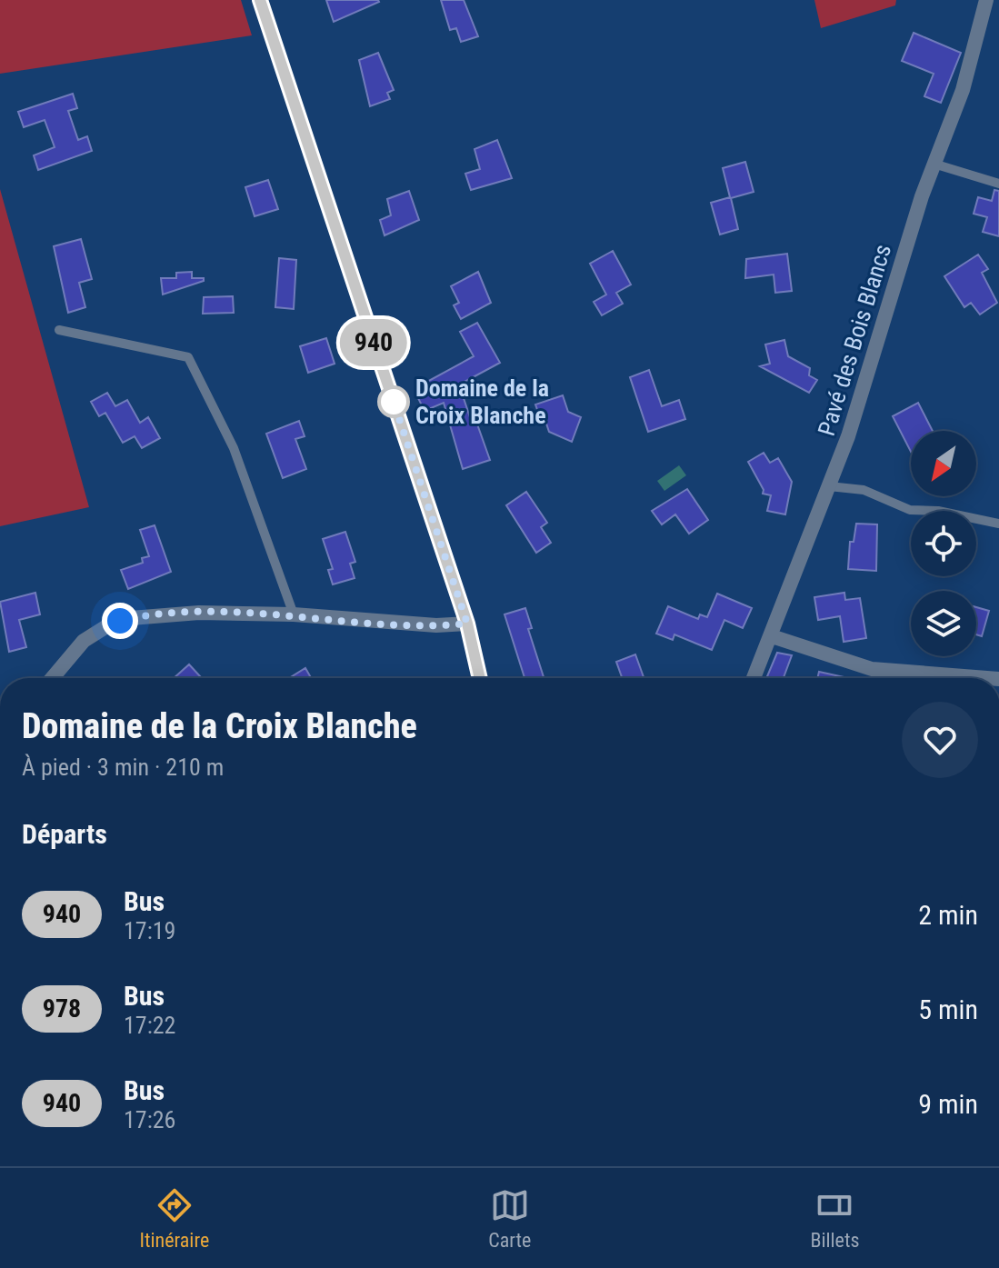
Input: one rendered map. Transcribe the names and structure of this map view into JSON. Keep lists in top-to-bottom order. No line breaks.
{"streets":{"street":["Pavé des Bois Blancs"]},"places":["Domaine de la Croix Blanche"],"lines":["bus line 940"],"north":"bottom left","page":{"on_map":"940","heading":[["Domaine de la Croix Blanche","À pied · 3 min · 210 m"],"Départs"],"list":[{"mark":"940","name":"Bus","note":"17:19","value":"2 min"},{"mark":"978","name":"Bus","note":"17:22","value":"5 min"},{"mark":"940","name":"Bus","note":"17:26","value":"9 min"}],"tabs":["Itinéraire","Carte","Billets"]}}
